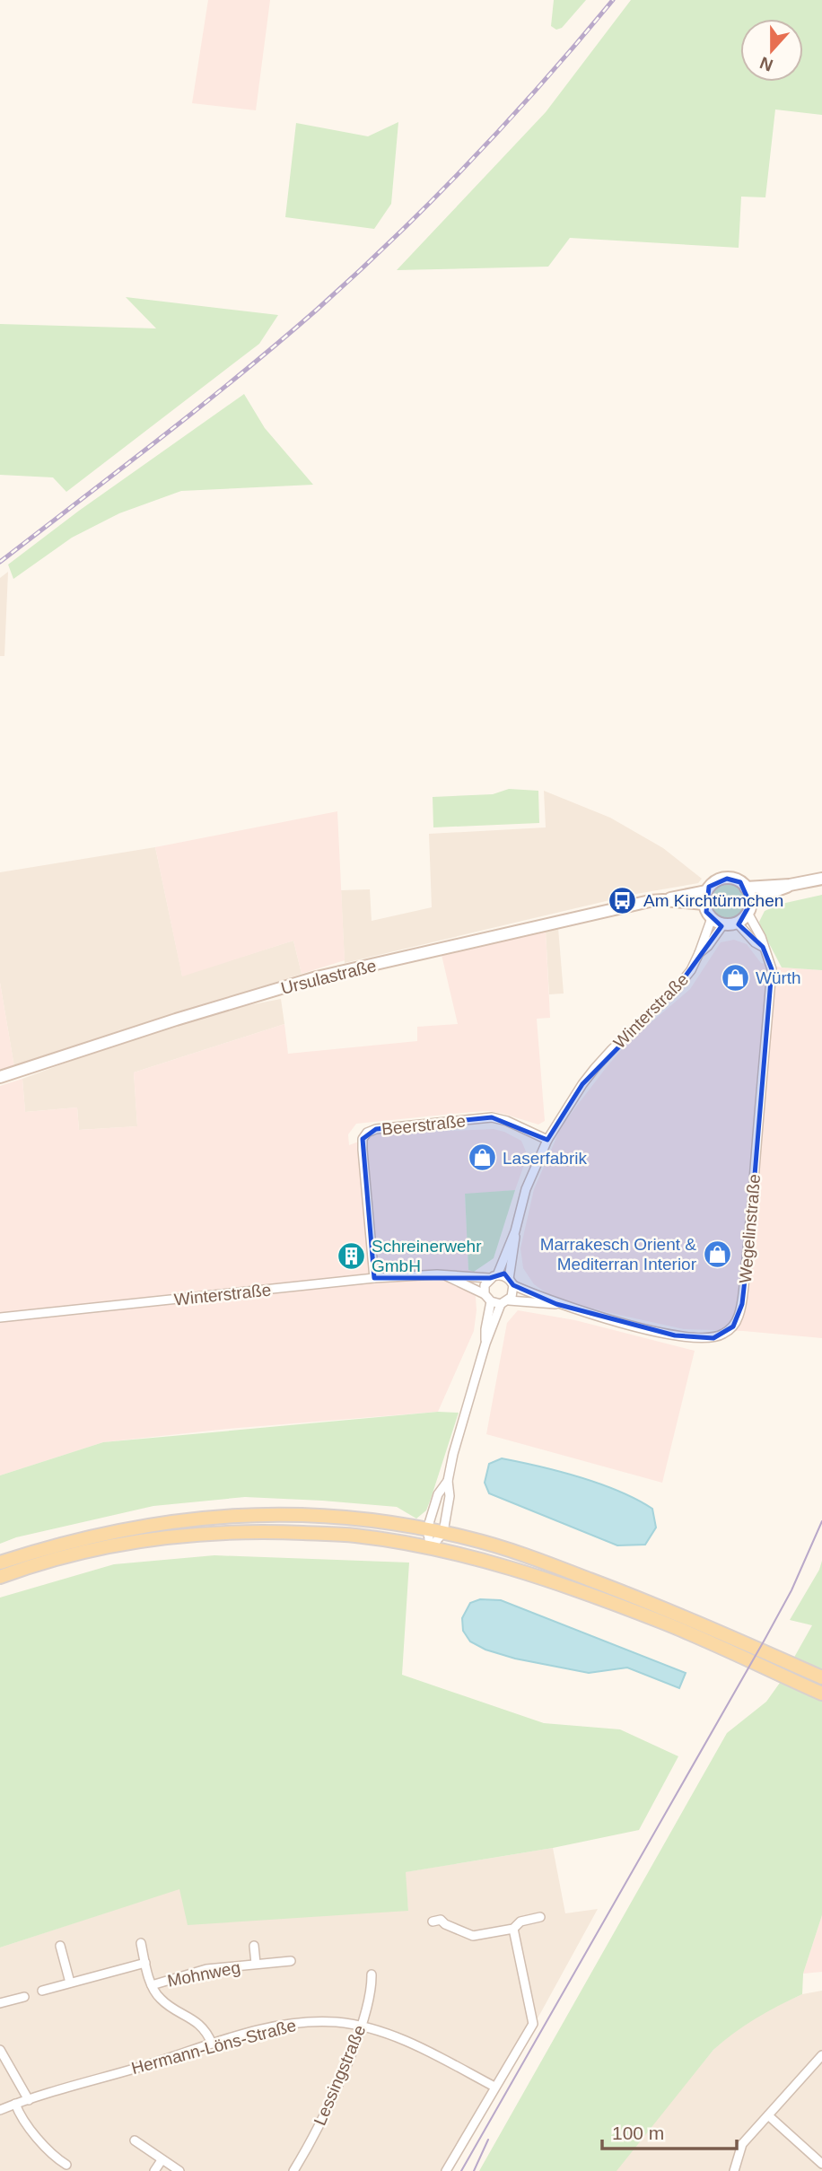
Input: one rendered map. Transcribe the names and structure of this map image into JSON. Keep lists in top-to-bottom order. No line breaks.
{"streets":{"street":["Ursulastraße","Winterstraße","Beerstraße","Wegelinstraße","Mohnweg","Hermann-Löns-Straße","Lessingstraße"]},"crossings":[["Ursulastraße","Winterstraße"],["Ursulastraße","Wegelinstraße"],["Winterstraße","Beerstraße"],["Winterstraße","Wegelinstraße"],["Hermann-Löns-Straße","Lessingstraße"]],"places":{"bus stop":["Am Kirchtürmchen"],"shop":["Würth","Laserfabrik","Marrakesch Orient & Mediterran Interior"],"building":["Schreinerwehr GmbH"]},"scale_bar":"100 m","north":"bottom"}
